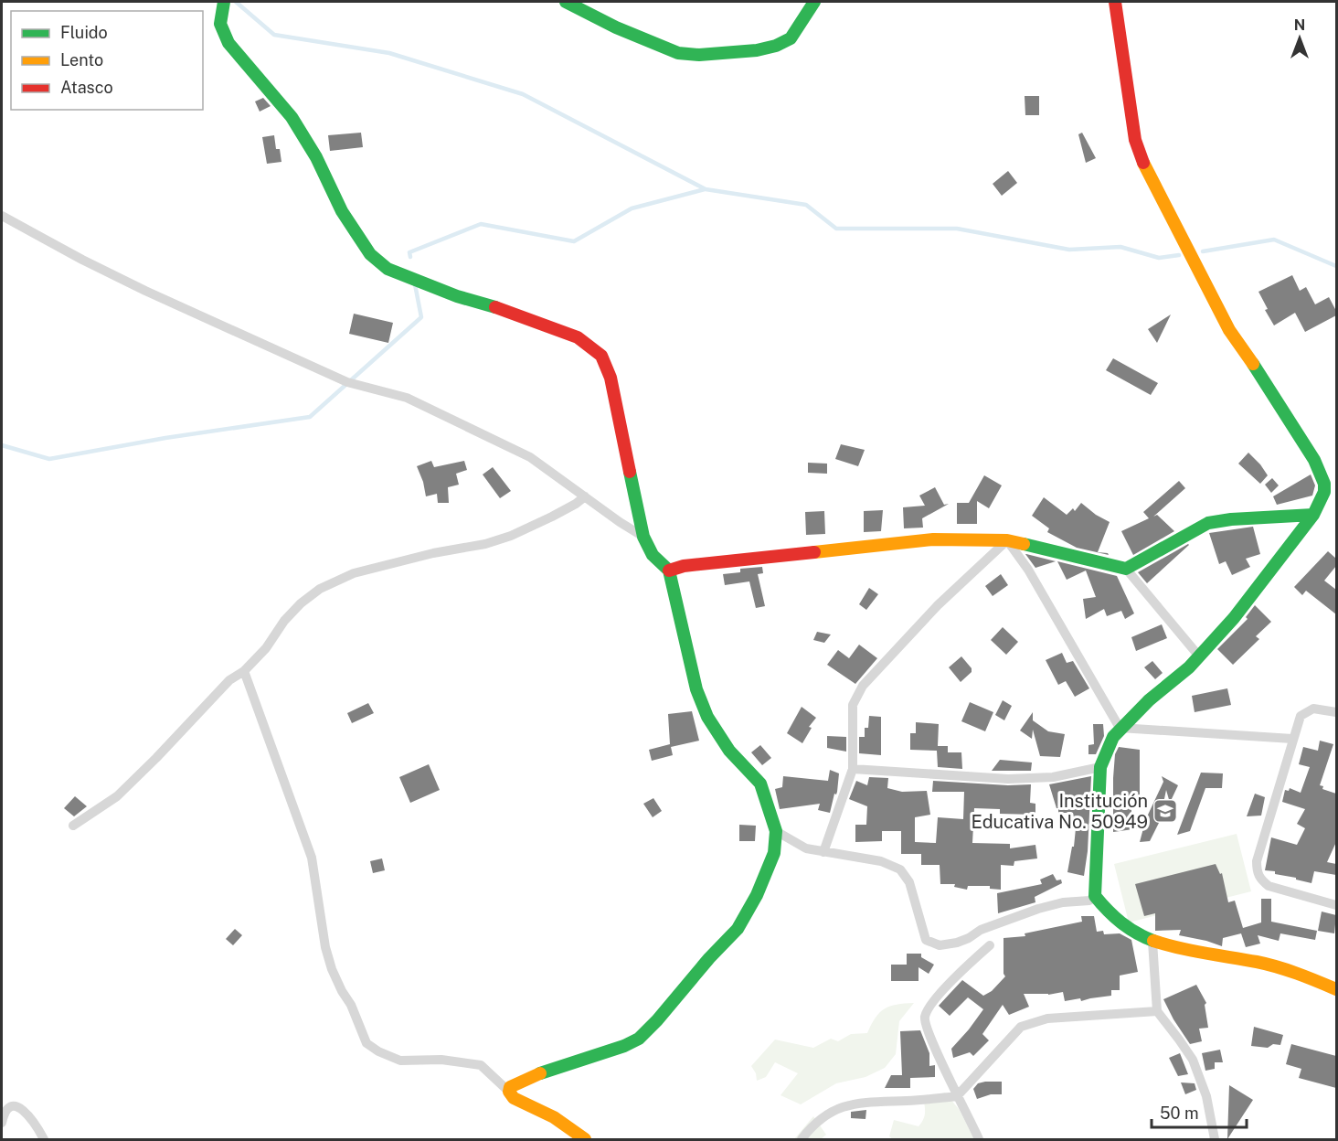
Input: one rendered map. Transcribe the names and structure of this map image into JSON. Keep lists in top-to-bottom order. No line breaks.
{"places":{"school or university":["Institución Educativa No. 50949"]},"legend":["Fluido","Lento","Atasco"],"scale_bar":"50 m","north":"top"}
